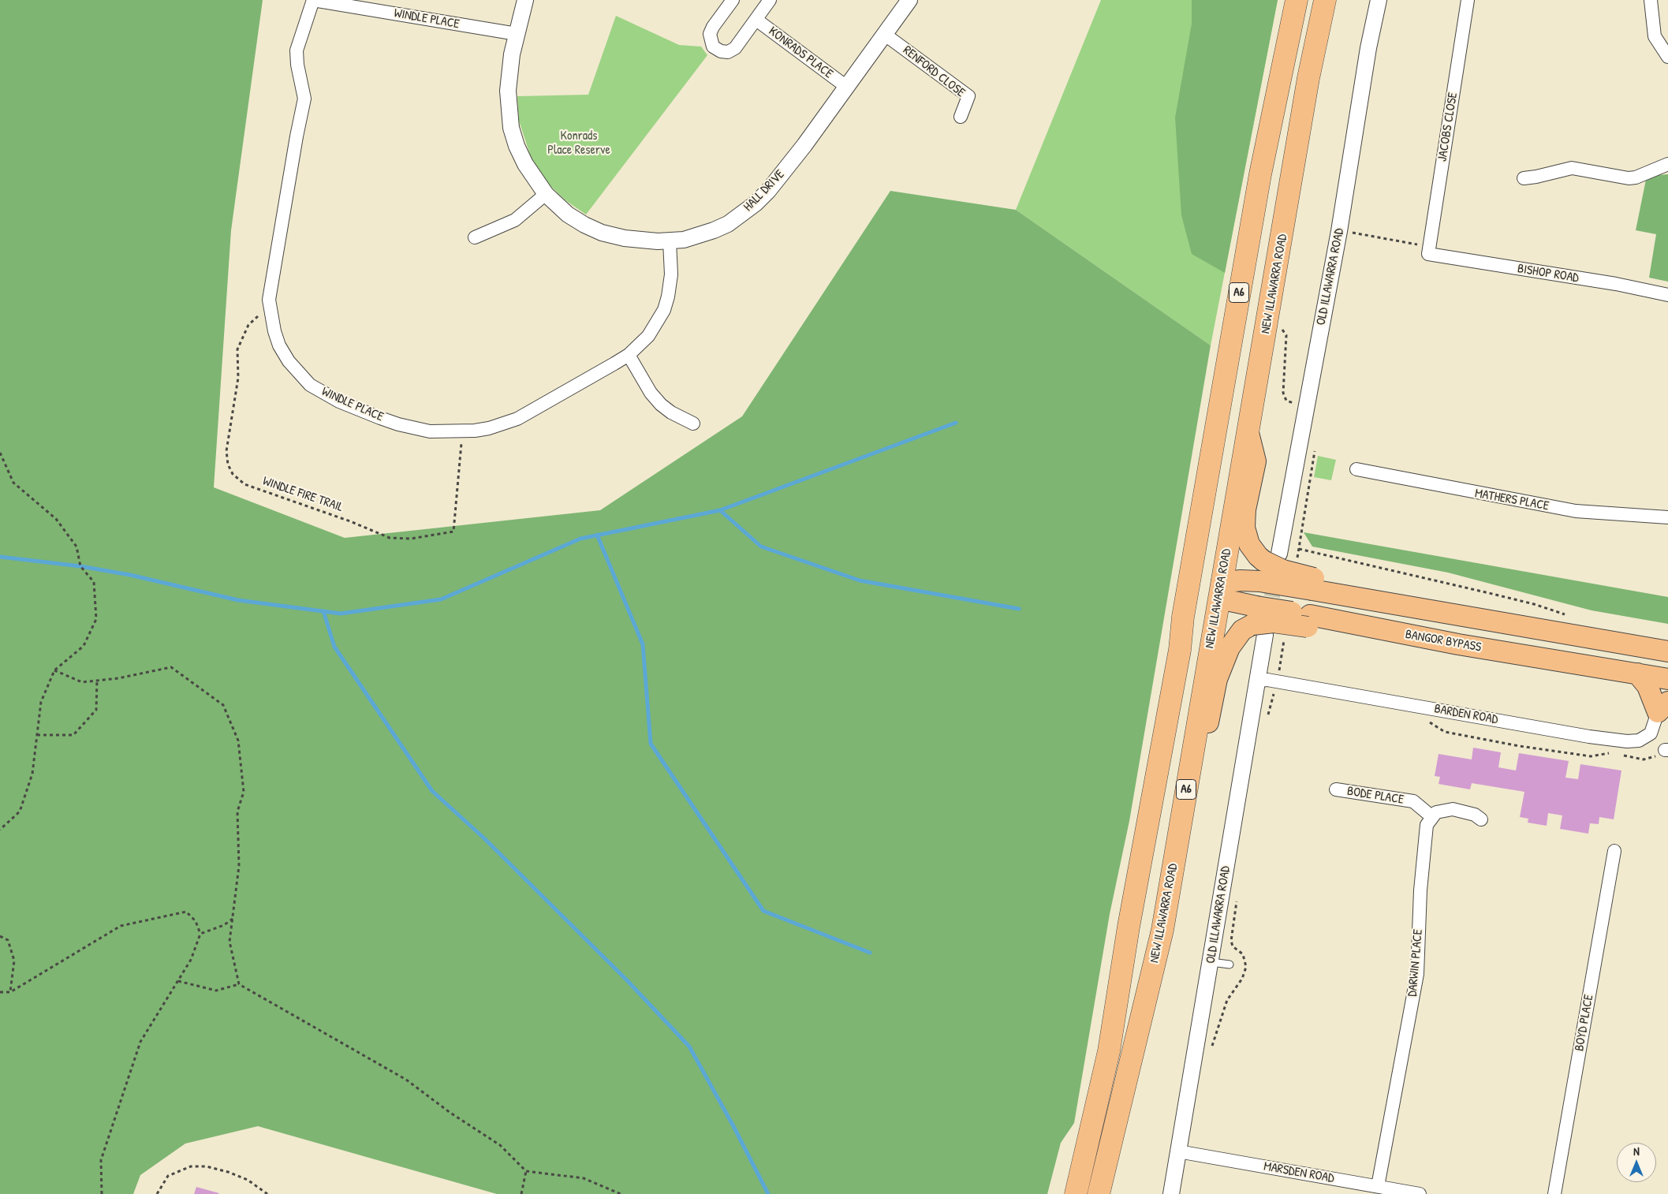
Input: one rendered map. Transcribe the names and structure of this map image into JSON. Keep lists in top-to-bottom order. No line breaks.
{"streets":{"highway":["NEW ILLAWARRA ROAD","A6"],"main road":["BANGOR BYPASS"],"street":["WINDLE PLACE","KONRADS PLACE","RENFORD CLOSE","JACOBS CLOSE","HALL DRIVE","BISHOP ROAD","OLD ILLAWARRA ROAD","MATHERS PLACE","BARDEN ROAD","BODE PLACE","DARWIN PLACE","BOYD PLACE","MARSDEN ROAD"],"path":["WINDLE FIRE TRAIL"]},"crossings":[["WINDLE PLACE","HALL DRIVE"],["WINDLE PLACE","WINDLE FIRE TRAIL"],["KONRADS PLACE","HALL DRIVE"],["RENFORD CLOSE","HALL DRIVE"],["JACOBS CLOSE","BISHOP ROAD"],["OLD ILLAWARRA ROAD","BANGOR BYPASS"],["OLD ILLAWARRA ROAD","BARDEN ROAD"],["OLD ILLAWARRA ROAD","MARSDEN ROAD"],["NEW ILLAWARRA ROAD","BANGOR BYPASS"],["BODE PLACE","DARWIN PLACE"],["DARWIN PLACE","MARSDEN ROAD"]],"parks":["Konrads Place Reserve"],"north":"top"}
